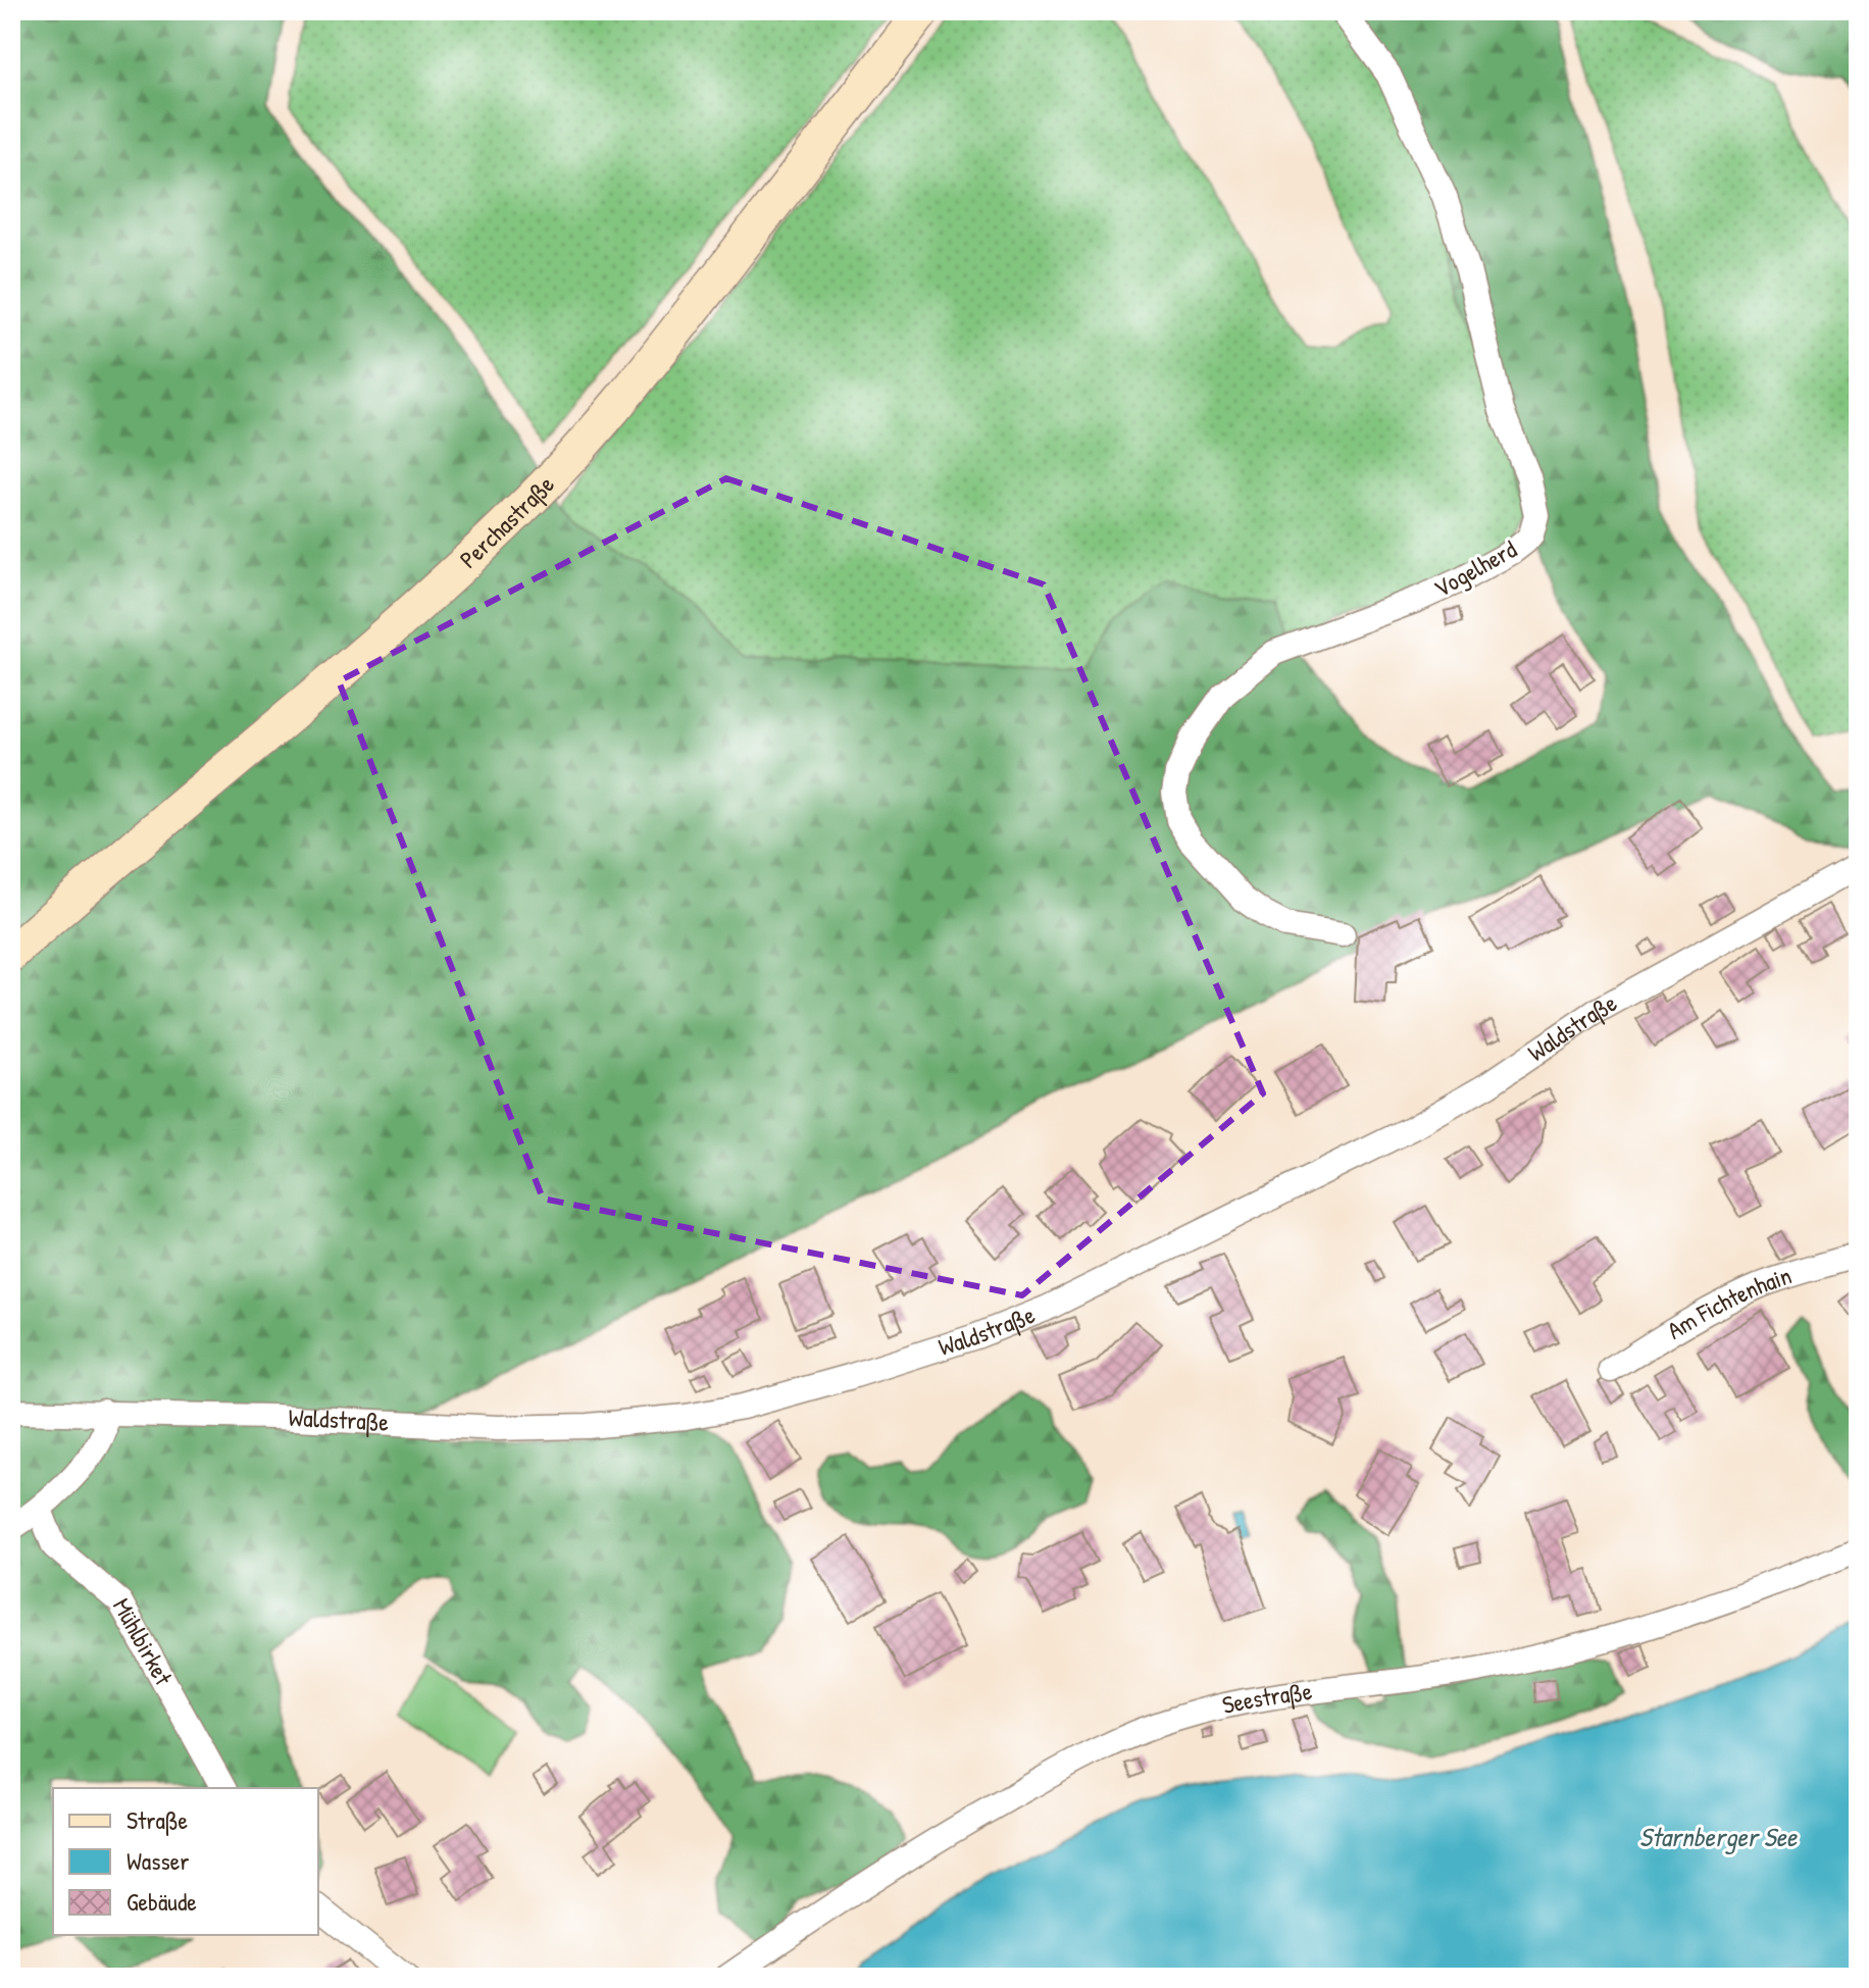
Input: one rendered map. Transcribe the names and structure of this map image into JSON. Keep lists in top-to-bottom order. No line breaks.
{"streets":{"main road":["Perchastraße"],"street":["Vogelherd","Waldstraße","Am Fichtenhain","Mühlbirket","Seestraße"]},"water":["Starnberger See"],"legend":["Straße","Wasser","Gebäude"]}
